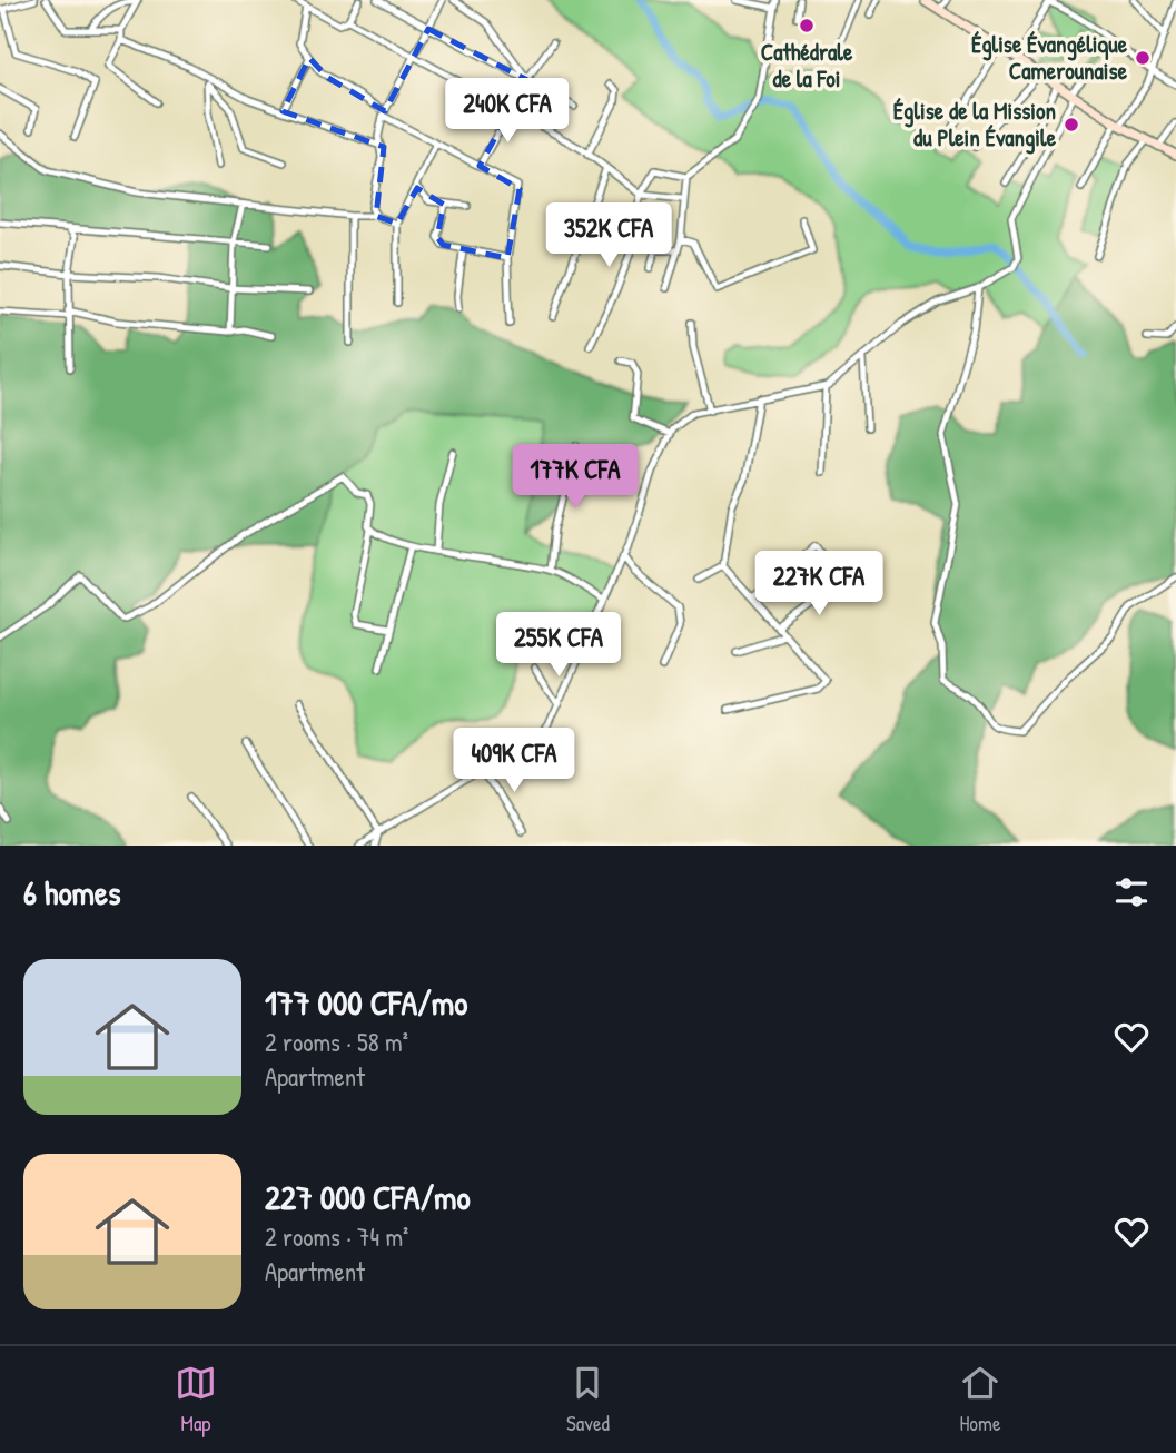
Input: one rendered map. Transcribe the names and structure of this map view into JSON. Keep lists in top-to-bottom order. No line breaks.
{"places":["Cathédrale de la Foi","Église Évangélique Camerounaise","Église de la Mission du Plein Évangile"],"page":{"price":["240K CFA","352K CFA","177K CFA","227K CFA","255K CFA","409K CFA"],"heading":"6 homes","list":[{"name":"177 000 CFA/mo","note":"2 rooms · 58 m² · Apartment"},{"name":"227 000 CFA/mo","note":"2 rooms · 74 m² · Apartment"}],"tabs":["Map","Saved","Home"]}}
